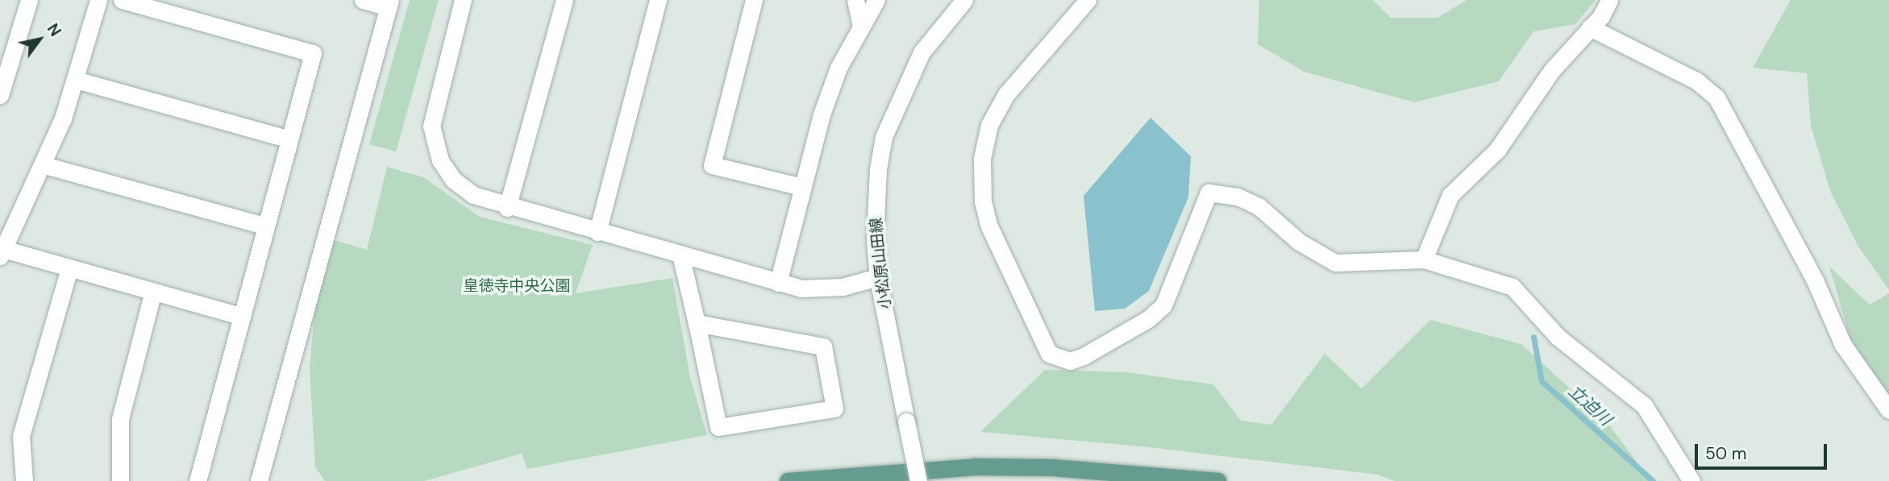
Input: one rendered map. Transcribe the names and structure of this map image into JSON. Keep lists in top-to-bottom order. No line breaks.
{"streets":{"street":["小松原山田線"]},"water":["立迫川"],"parks":["皇徳寺中央公園"],"scale_bar":"50 m","north":"top right"}
